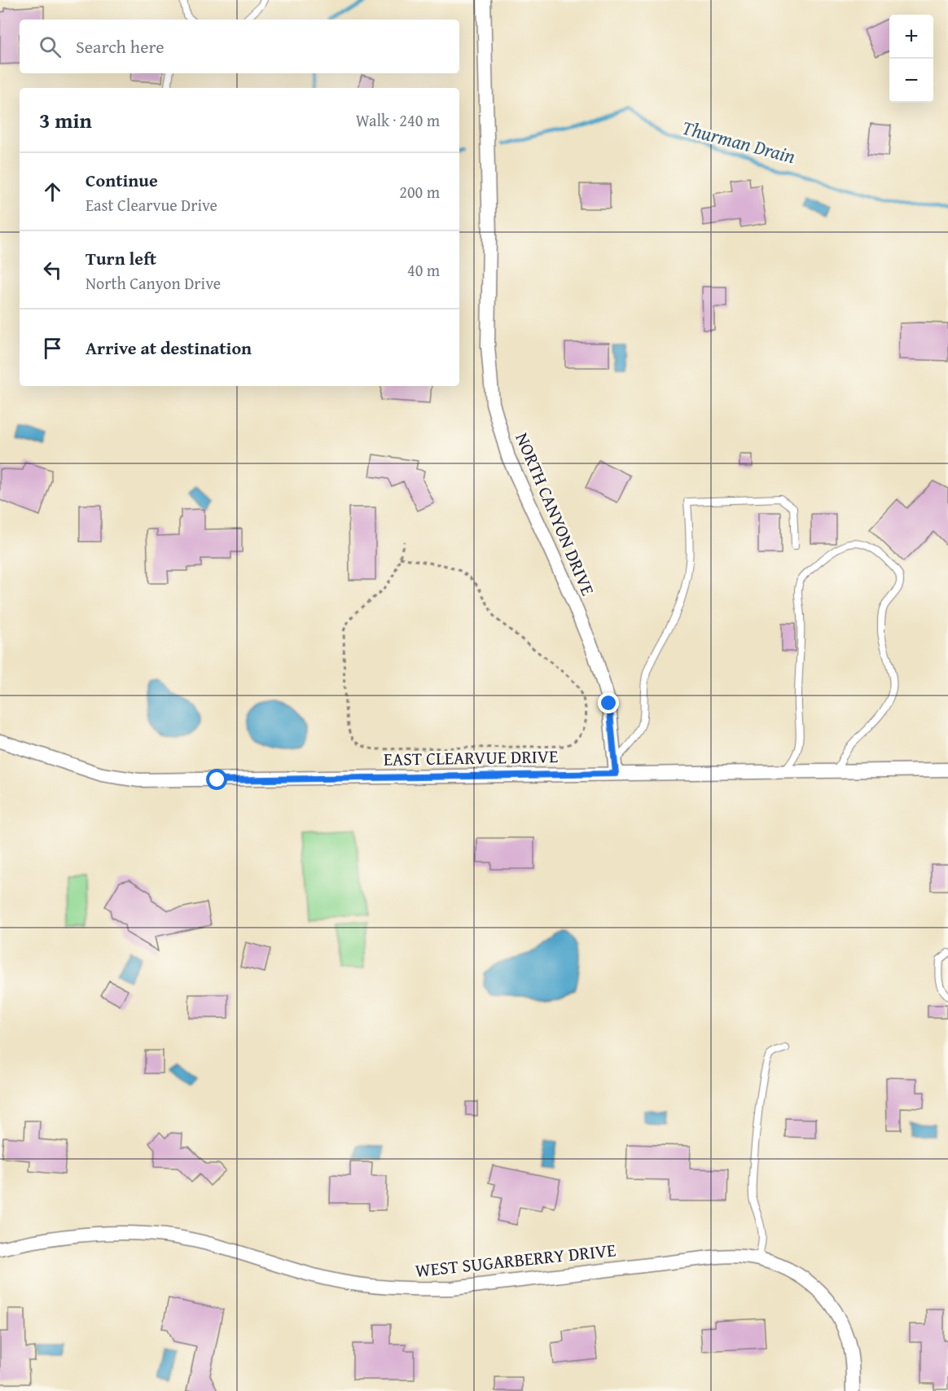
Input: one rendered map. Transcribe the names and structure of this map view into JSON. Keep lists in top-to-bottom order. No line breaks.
{"streets":{"street":["NORTH CANYON DRIVE","EAST CLEARVUE DRIVE","WEST SUGARBERRY DRIVE"]},"crossings":[["NORTH CANYON DRIVE","EAST CLEARVUE DRIVE"]],"water":["Thurman Drain"],"page":{"map_buttons":["+","−"],"search":"Search here","heading":["3 min","Walk · 240 m"],"list":[["Continue","East Clearvue Drive","200 m"],["Turn left","North Canyon Drive","40 m"],"Arrive at destination"]}}
